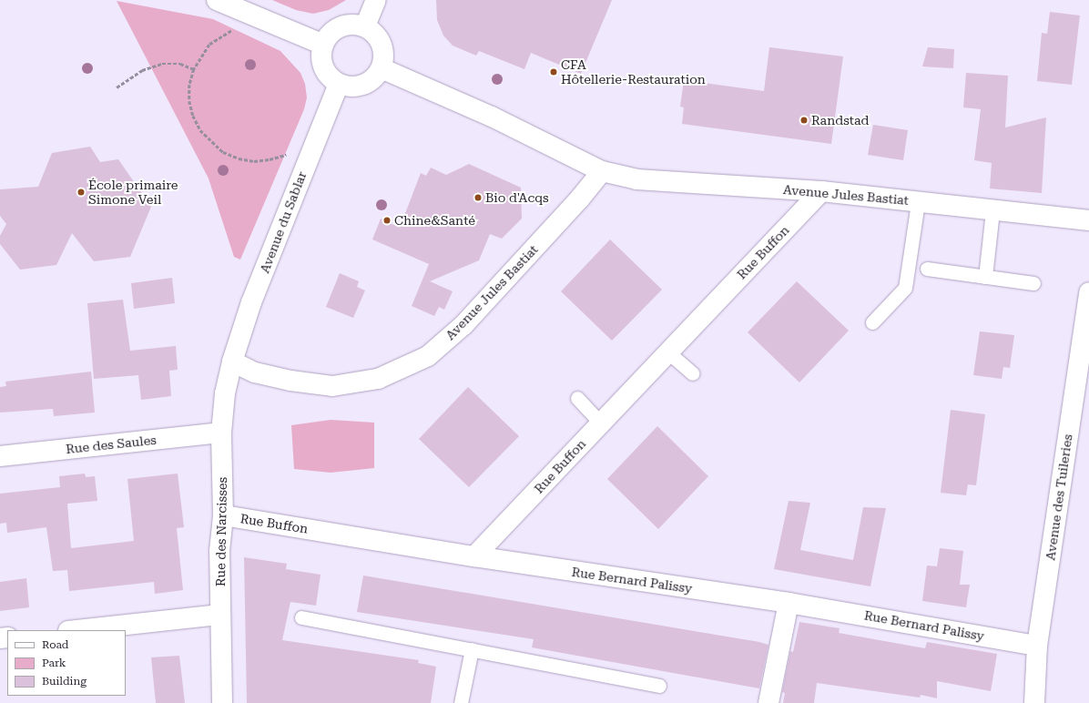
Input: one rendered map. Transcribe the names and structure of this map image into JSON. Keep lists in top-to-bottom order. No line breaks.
{"streets":{"street":["Avenue Jules Bastiat","Avenue du Sablar","Rue Buffon","Rue des Saules","Avenue des Tuileries","Rue des Narcisses","Rue Bernard Palissy"]},"crossings":[["Avenue Jules Bastiat","Avenue du Sablar"],["Avenue Jules Bastiat","Rue Buffon"],["Avenue Jules Bastiat","Rue des Narcisses"],["Avenue du Sablar","Rue des Narcisses"],["Rue Buffon","Rue des Narcisses"],["Rue Buffon","Rue Bernard Palissy"],["Rue des Saules","Rue des Narcisses"],["Avenue des Tuileries","Rue Bernard Palissy"]],"places":["CFA Hôtellerie-Restauration","Randstad","École primaire Simone Veil","Bio d'Acqs","Chine&Santé"],"legend":["Road","Park","Building"]}
